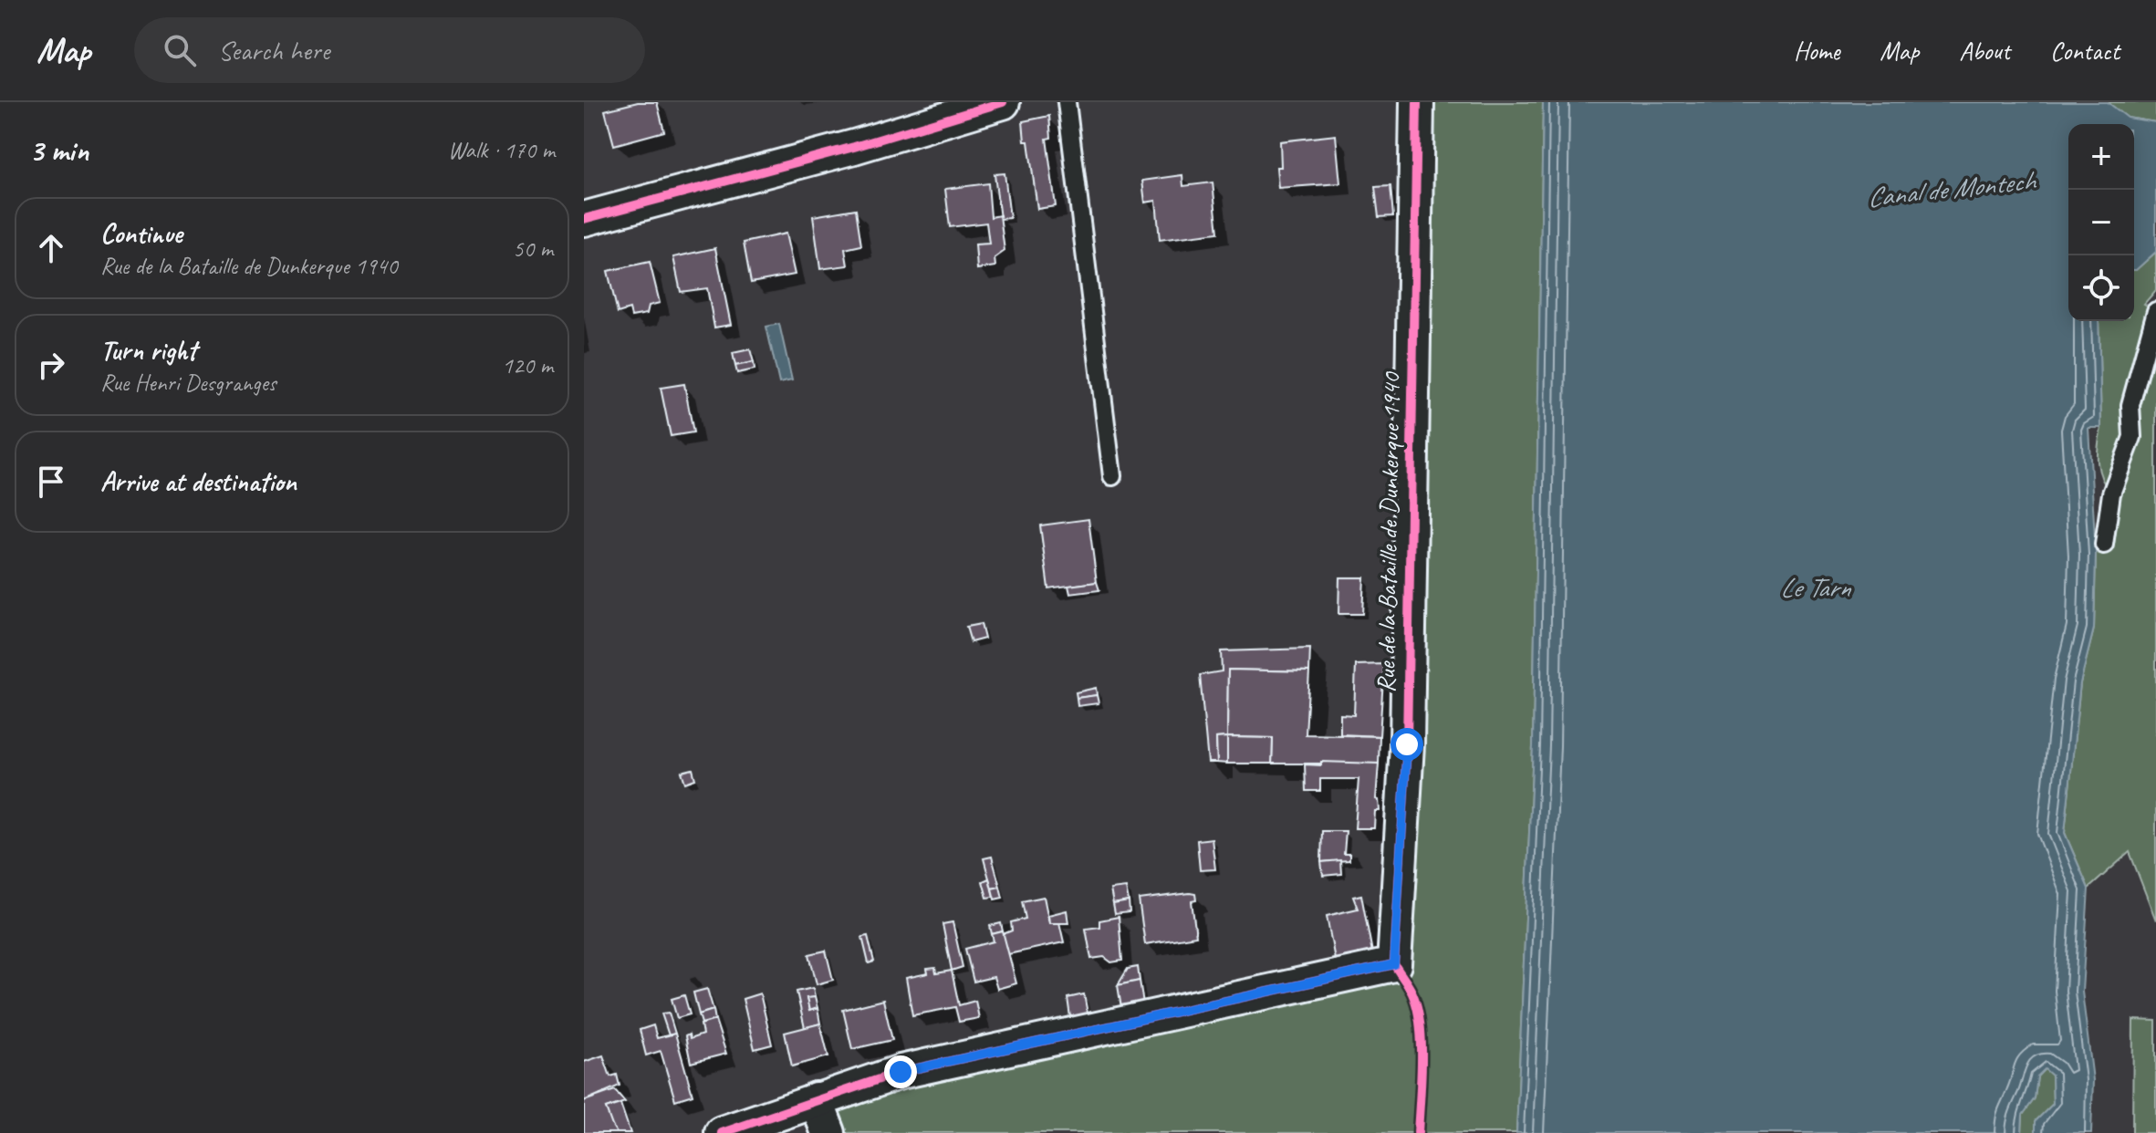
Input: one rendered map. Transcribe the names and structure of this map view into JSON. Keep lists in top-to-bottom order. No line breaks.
{"streets":{"street":["Rue de la Bataille de Dunkerque 1940"]},"water":["Canal de Montech","Le Tarn"],"page":{"header":"Map","search":"Search here","nav":["Home","Map","About","Contact"],"heading":["3 min","Walk · 170 m"],"map_buttons":["+","−"],"list":[["Continue","Rue de la Bataille de Dunkerque 1940","50 m"],["Turn right","Rue Henri Desgranges","120 m"],"Arrive at destination"]}}
